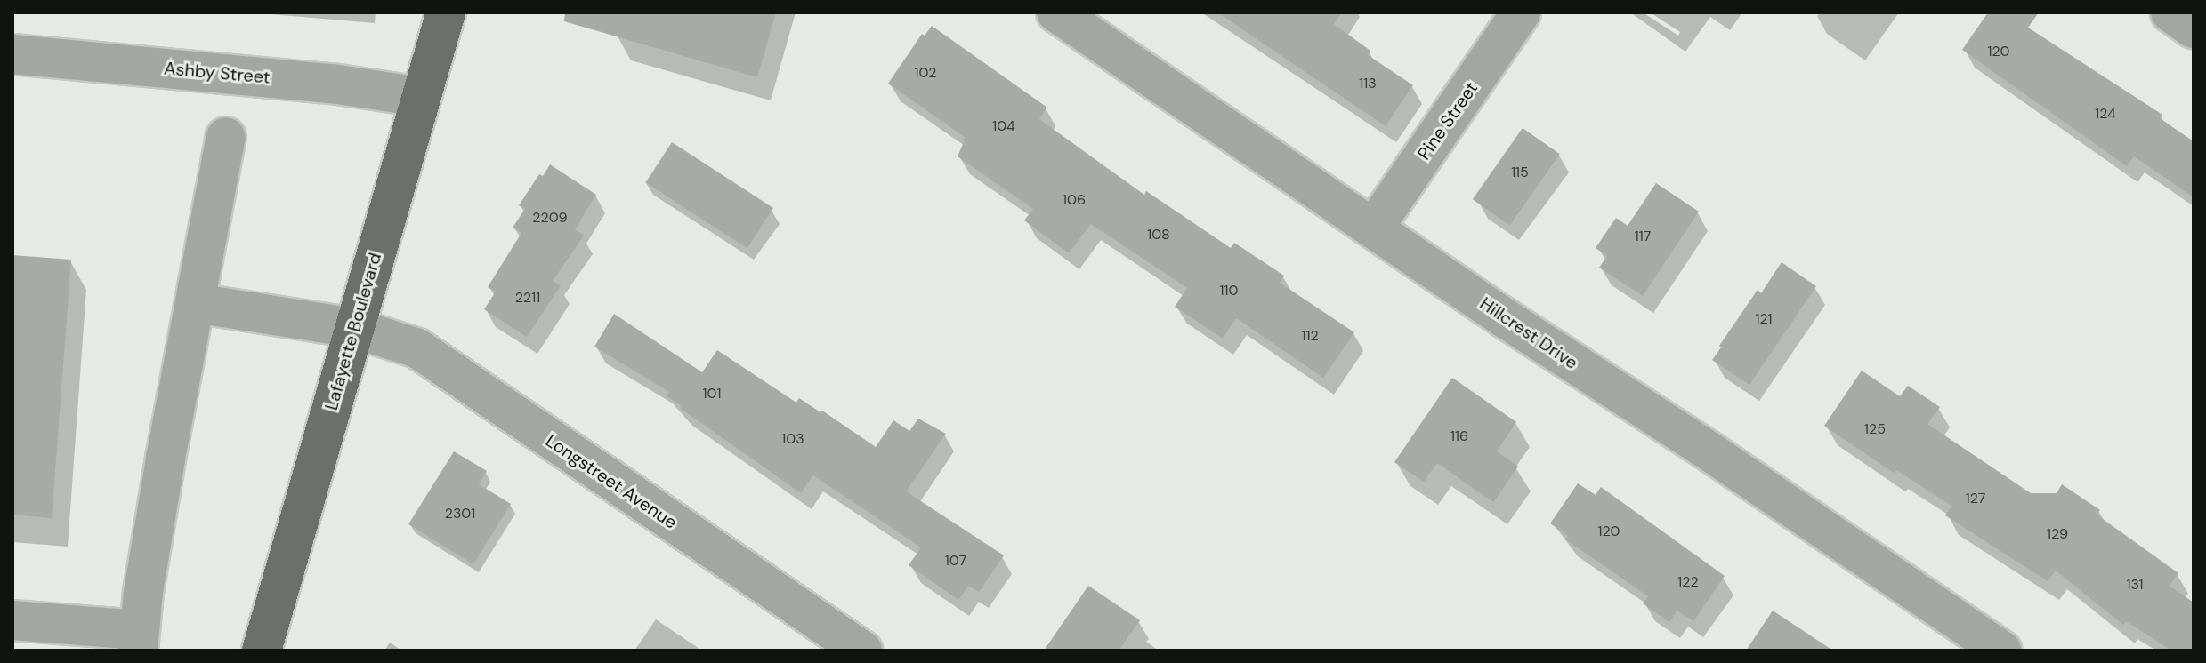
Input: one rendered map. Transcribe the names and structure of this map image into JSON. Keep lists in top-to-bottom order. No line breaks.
{"streets":{"main road":["Lafayette Boulevard"],"street":["Ashby Street","Pine Street","Hillcrest Drive","Longstreet Avenue"]},"crossings":[["Ashby Street","Lafayette Boulevard"],["Pine Street","Hillcrest Drive"],["Lafayette Boulevard","Longstreet Avenue"]],"house_numbers":["120","102","113","124","104","115","106","2209","108","117","110","2211","121","112","101","125","116","103","127","2301","120","129","107","122","131"]}
